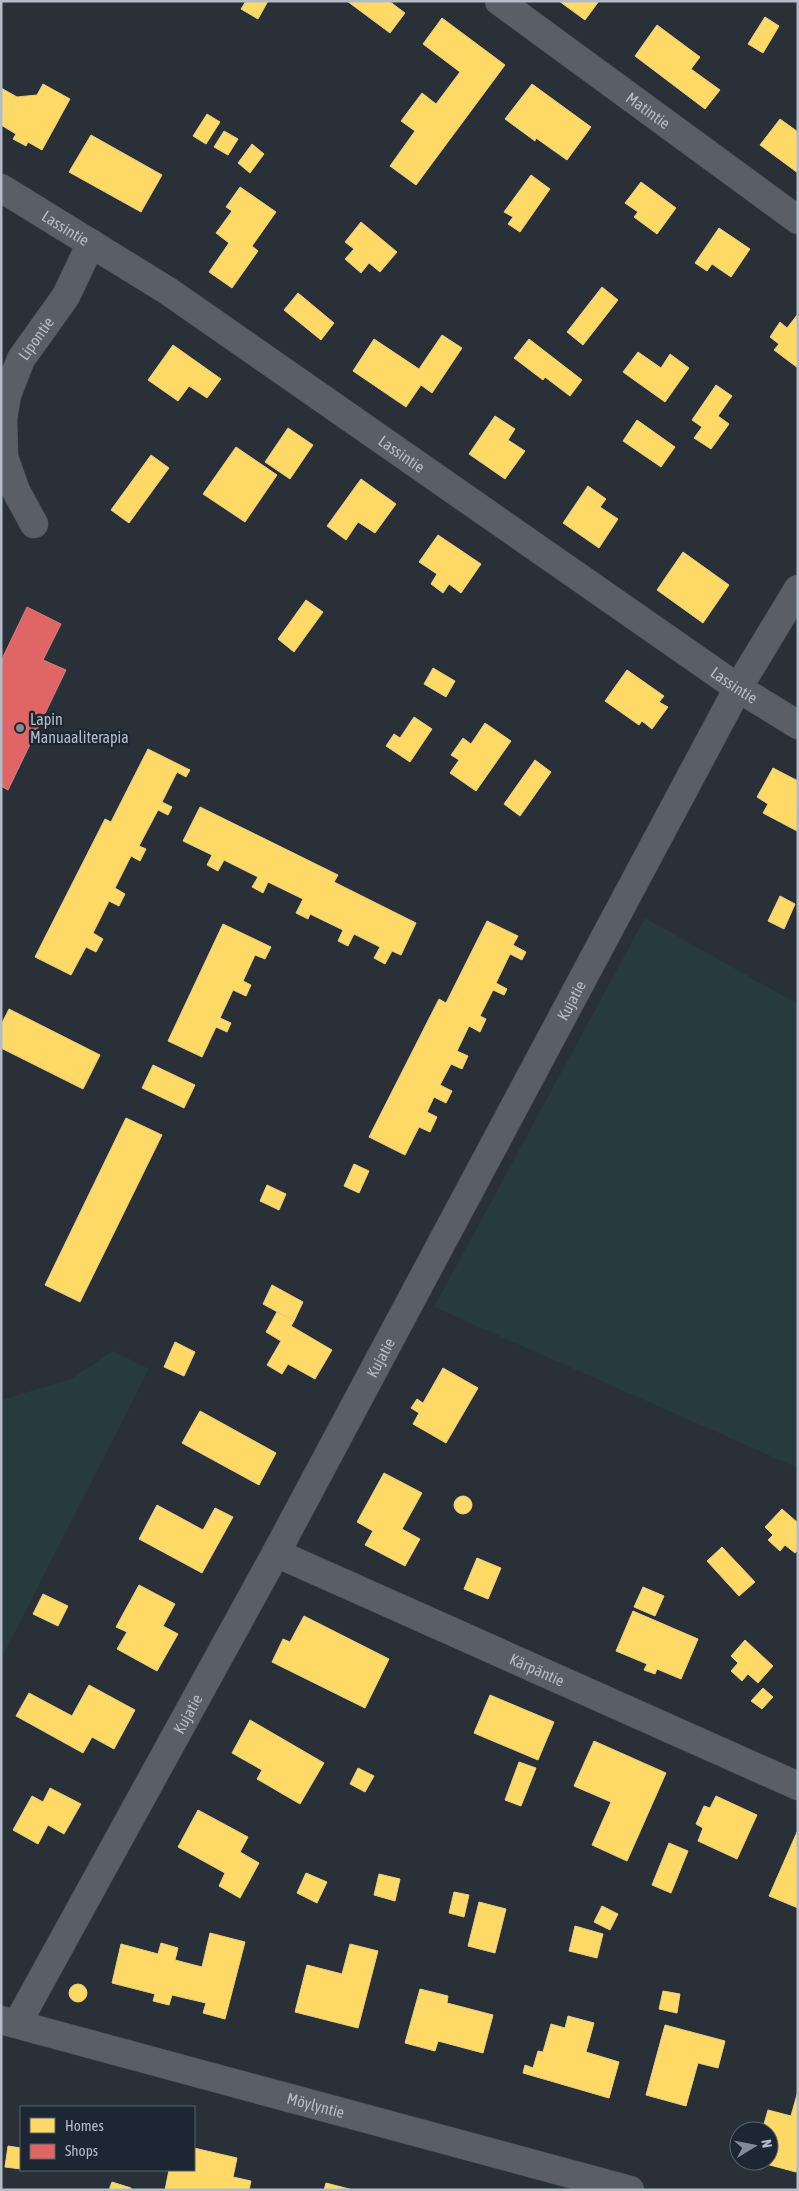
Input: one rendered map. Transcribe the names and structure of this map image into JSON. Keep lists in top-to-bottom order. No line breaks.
{"streets":{"street":["Matintie","Lassintie","Lipontie","Kujatie","Kärpäntie","Möylyntie"]},"crossings":[["Lassintie","Lipontie"],["Lassintie","Kujatie"],["Kujatie","Kärpäntie"],["Kujatie","Möylyntie"]],"places":["Lapin Manuaaliterapia"],"legend":["Homes","Shops"],"north":"right"}
